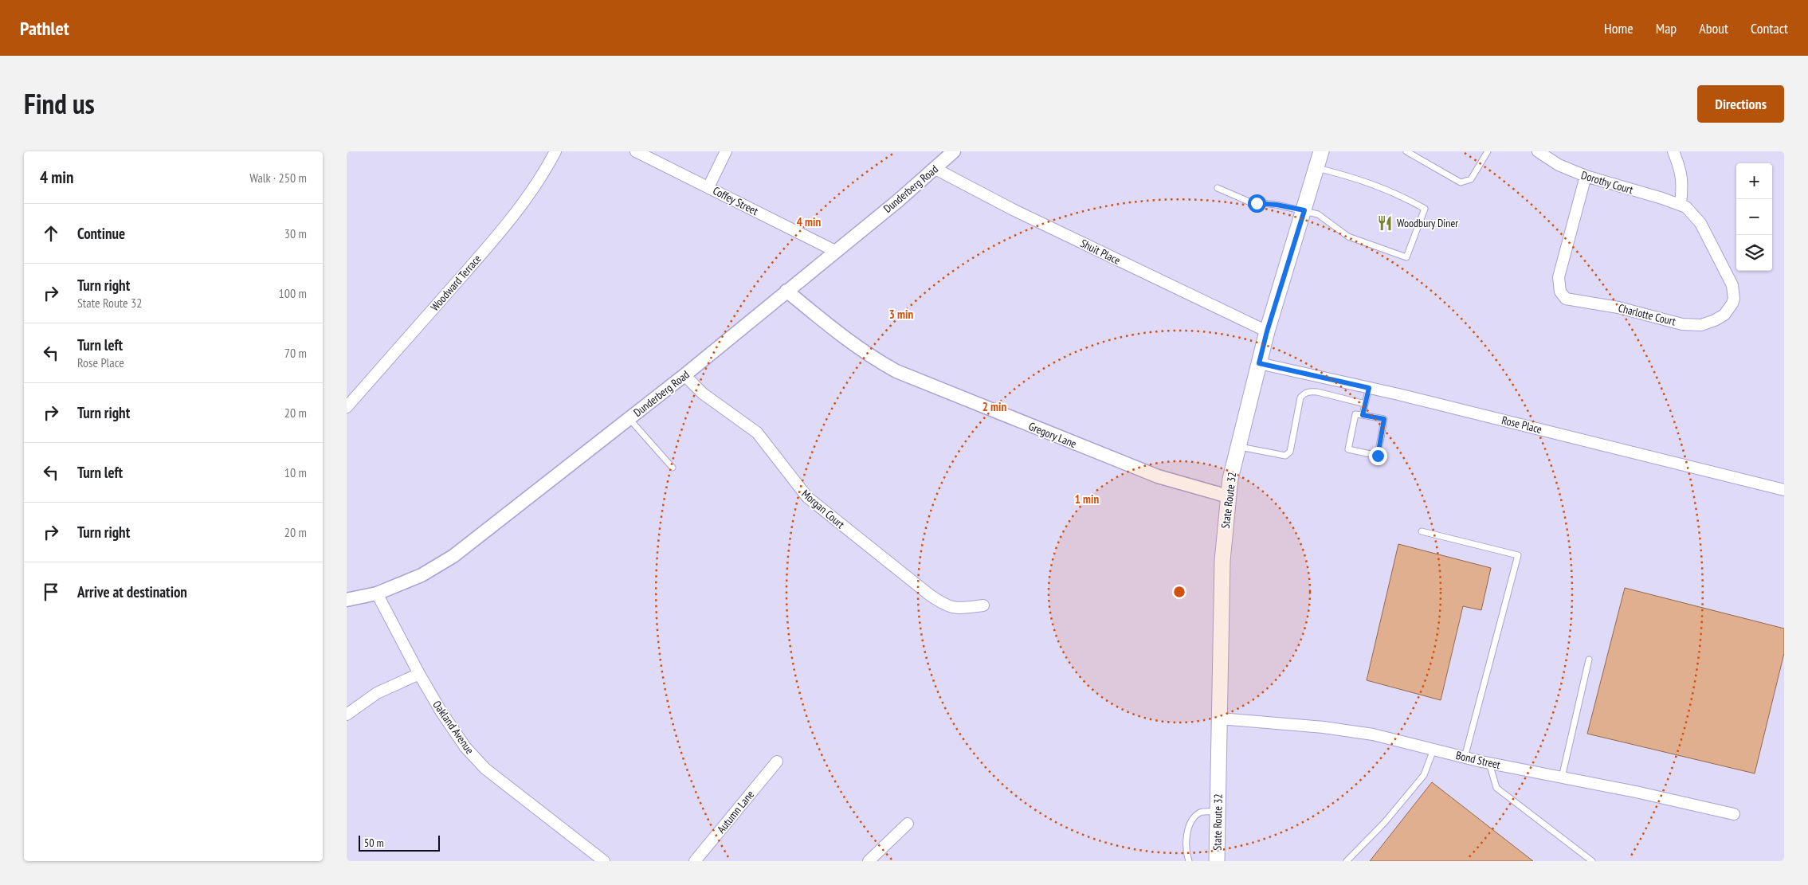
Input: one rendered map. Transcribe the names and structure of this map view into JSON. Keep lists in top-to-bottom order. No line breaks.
{"streets":{"main road":["State Route 32"],"street":["Dorothy Court","Dunderberg Road","Coffey Street","Shuit Place","Woodward Terrace","Charlotte Court","Rose Place","Gregory Lane","Morgan Court","Oakland Avenue","Bond Street","Autumn Lane"]},"crossings":[["Dorothy Court","Charlotte Court"],["Dunderberg Road","Coffey Street"],["Dunderberg Road","Shuit Place"],["Dunderberg Road","Gregory Lane"],["Dunderberg Road","Morgan Court"],["Dunderberg Road","Oakland Avenue"],["Shuit Place","State Route 32"],["Rose Place","State Route 32"],["Gregory Lane","State Route 32"],["State Route 32","Bond Street"]],"places":{"restaurant":["Woodbury Diner"]},"scale_bar":"50 m","page":{"header":"Pathlet","nav":["Home","Map","About","Contact"],"title":"Find us","buttons":"Directions","heading":["4 min","Walk · 250 m"],"map_buttons":["+","−"],"list":[["Continue","30 m"],["Turn right","State Route 32","100 m"],["Turn left","Rose Place","70 m"],["Turn right","20 m"],["Turn left","10 m"],["Turn right","20 m"],"Arrive at destination"],"scale":"50 m"},"rings":["4 min","3 min","2 min","1 min"]}
